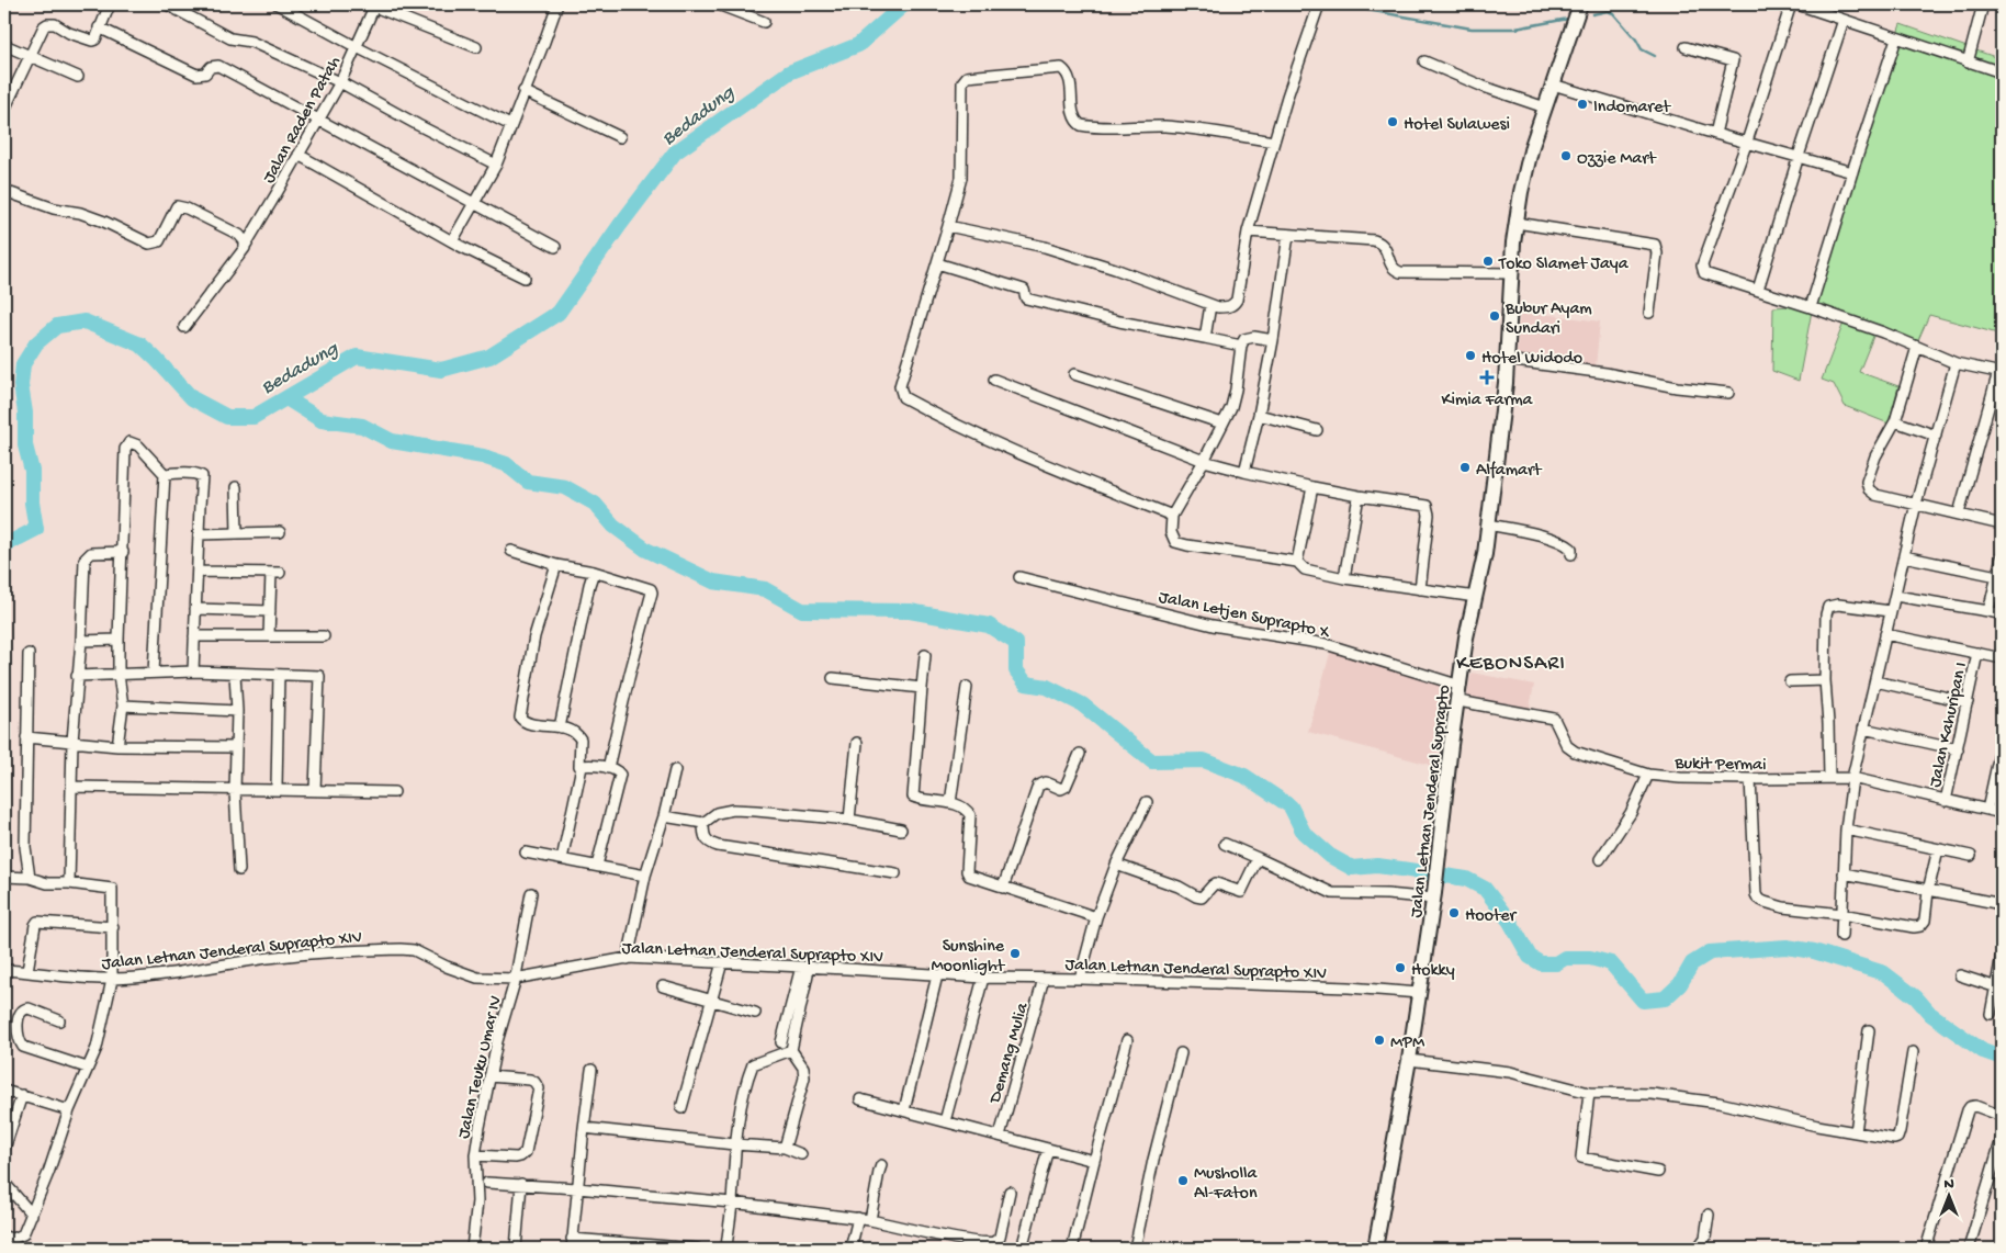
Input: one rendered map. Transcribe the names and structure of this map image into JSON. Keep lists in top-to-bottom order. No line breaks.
{"streets":{"main road":["Jalan Letnan Jenderal Suprapto"],"street":["Jalan Raden Patah","Jalan Letjen Suprapto X","Jalan Kahuripan I","Bukit Permai","Jalan Letnan Jenderal Suprapto XIV","Demang Mulia","Jalan Teuku Umar IV"]},"crossings":[["Jalan Letjen Suprapto X","Jalan Letnan Jenderal Suprapto"],["Jalan Kahuripan I","Bukit Permai"],["Bukit Permai","Jalan Letnan Jenderal Suprapto"],["Jalan Letnan Jenderal Suprapto","Jalan Letnan Jenderal Suprapto XIV"],["Jalan Letnan Jenderal Suprapto XIV","Demang Mulia"],["Jalan Letnan Jenderal Suprapto XIV","Jalan Teuku Umar IV"]],"districts":["KEBONSARI"],"water":["Bedadung"],"places":{"other":["Indomaret","Hotel Sulawesi","Ozzie Mart","Toko Slamet Jaya","Bubur Ayam Sundari","Hotel Widodo","Alfamart","Hooter","Sunshine Moonlight","Hokky","MPM","Musholla Al-Faton"],"health":["Kimia Farma"]},"north":"top"}
